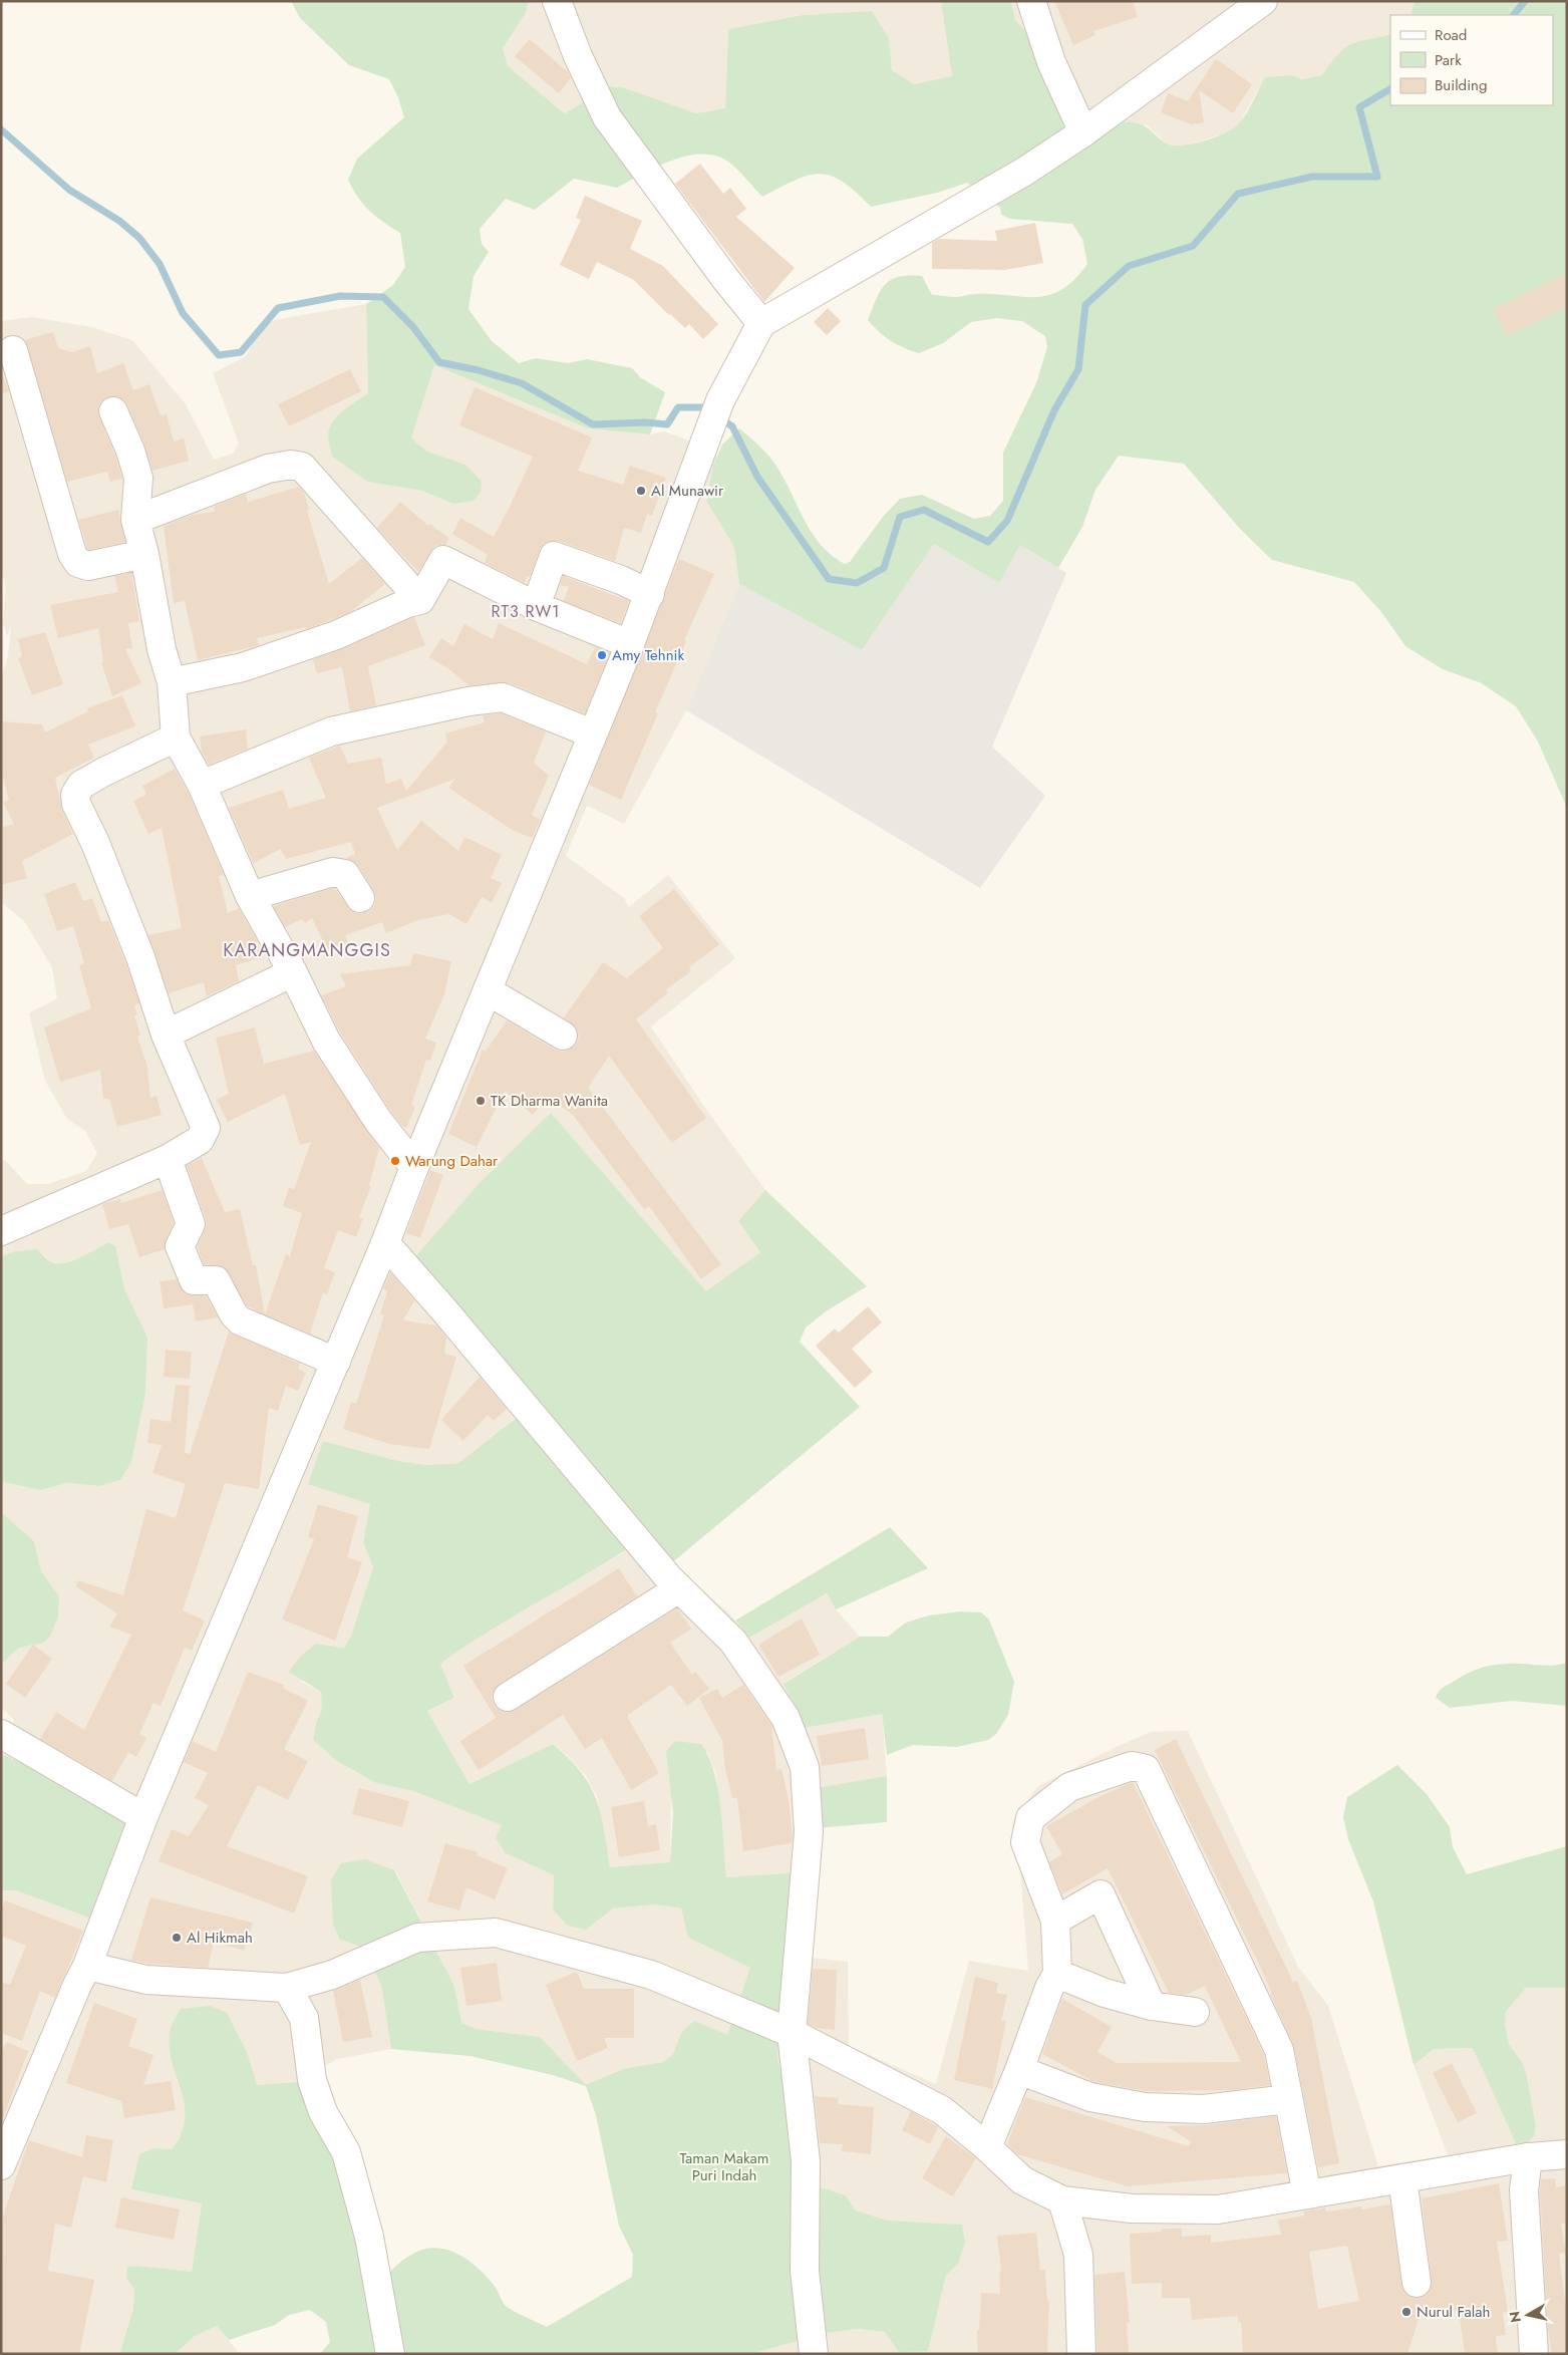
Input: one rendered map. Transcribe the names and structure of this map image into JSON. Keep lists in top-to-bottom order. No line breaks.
{"districts":["RT3 RW1","KARANGMANGGIS"],"parks":["Taman Makam Puri Indah"],"places":["Al Munawir","Amy Tehnik","TK Dharma Wanita","Warung Dahar","Al Hikmah","Nurul Falah"],"legend":["Road","Park","Building"],"north":"left"}
